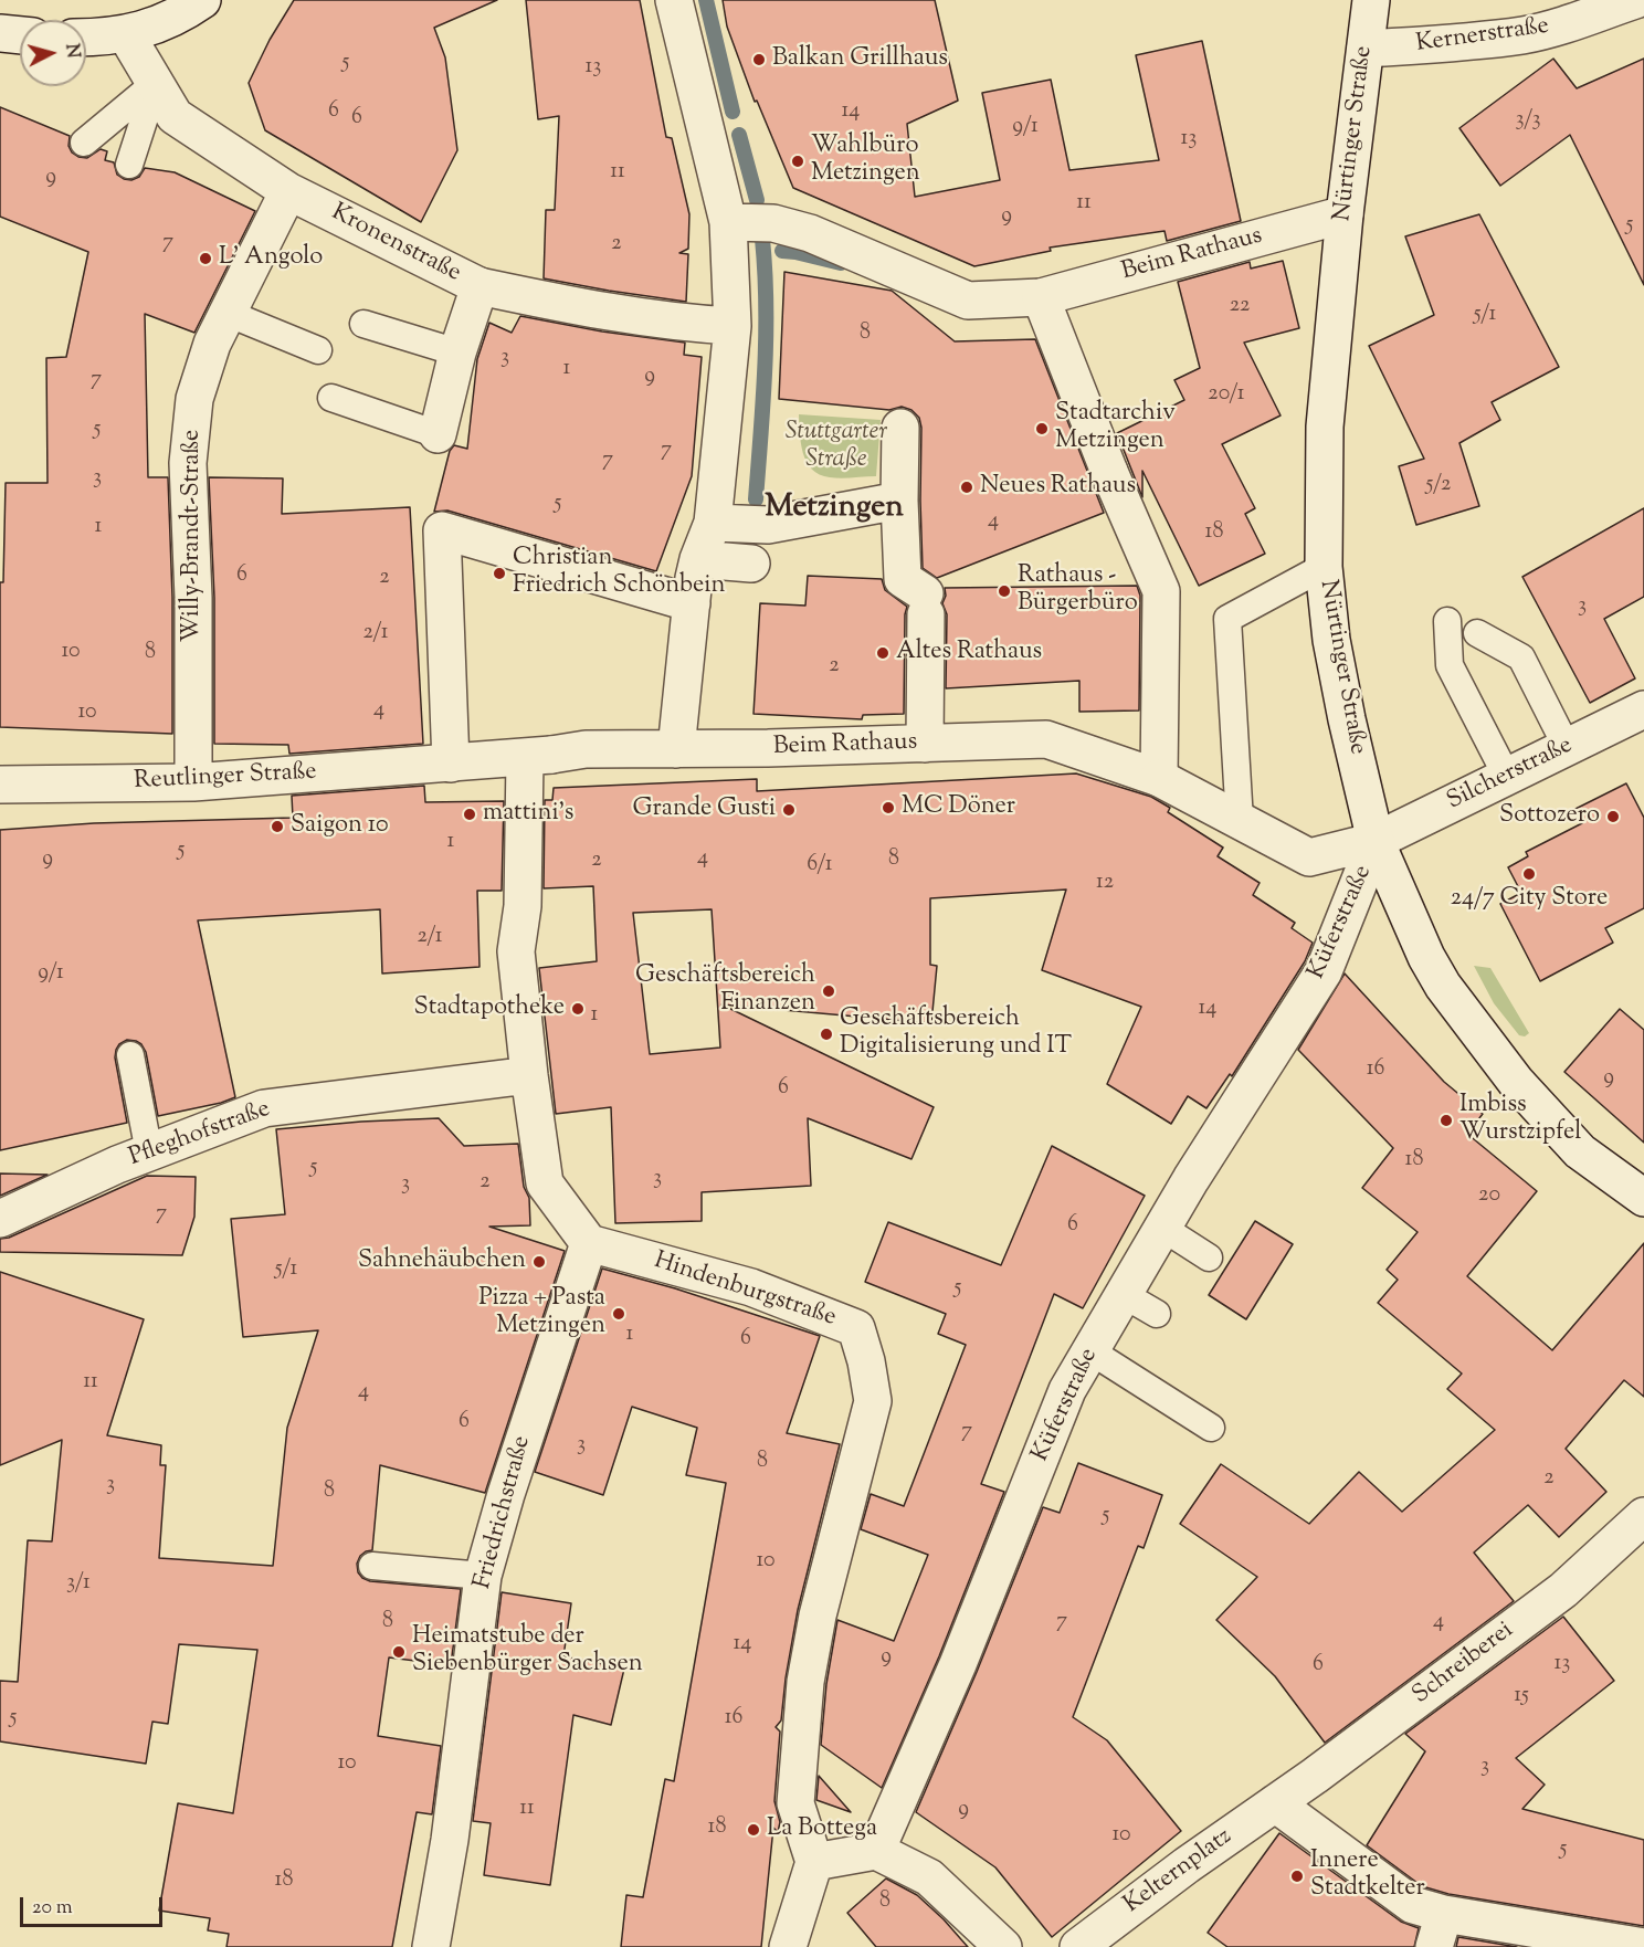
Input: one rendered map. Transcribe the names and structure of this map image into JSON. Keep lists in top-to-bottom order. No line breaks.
{"streets":{"street":["Kernerstraße","Nürtinger Straße","Kronenstraße","Beim Rathaus","Willy-Brandt-Straße","Silcherstraße","Reutlinger Straße","Küferstraße","Pfleghofstraße","Hindenburgstraße","Friedrichstraße","Schreiberei","Kelternplatz"]},"crossings":[["Kernerstraße","Nürtinger Straße"],["Nürtinger Straße","Beim Rathaus"],["Nürtinger Straße","Silcherstraße"],["Nürtinger Straße","Küferstraße"],["Kronenstraße","Willy-Brandt-Straße"],["Beim Rathaus","Silcherstraße"],["Beim Rathaus","Reutlinger Straße"],["Beim Rathaus","Küferstraße"],["Willy-Brandt-Straße","Reutlinger Straße"],["Silcherstraße","Küferstraße"],["Hindenburgstraße","Friedrichstraße"],["Schreiberei","Kelternplatz"]],"districts":["Metzingen"],"parks":["Stuttgarter Straße"],"places":["Balkan Grillhaus","Wahlbüro Metzingen","L' Angolo","Stadtarchiv Metzingen","Neues Rathaus","Christian Friedrich Schönbein","Rathaus - Bürgerbüro","Altes Rathaus","MC Döner","Grande Gusti","mattini's","Sottozero","Saigon 10","24/7 City Store","Geschäftsbereich Finanzen","Stadtapotheke","Geschäftsbereich Digitalisierung und IT","Imbiss Wurstzipfel","Sahnehäubchen","Pizza + Pasta Metzingen","Heimatstube der Siebenbürger Sachsen","La Bottega","Innere Stadtkelter"],"house_numbers":["5","13","6","14","6","3/3","9/1","13","11","9","11","9","5","7","2","22","5/1","8","3","1","9","7","20/1","5","7","7","3","5/2","5","4","1","18","6","2","3","2/1","10","8","2","4","10","1","5","4","9","8","2","6/1","12","2/1","9/1","14","1","16","9","6","18","5","3","2","3","20","7","6","5/1","5","1","6","11","4","6","7","3","8","2","3","8","5","10","3/1","8","7","4","14","9","13","6","15","5","16","10","3","11","9","18","10","5","18","8"],"scale_bar":"20 m","north":"right"}
